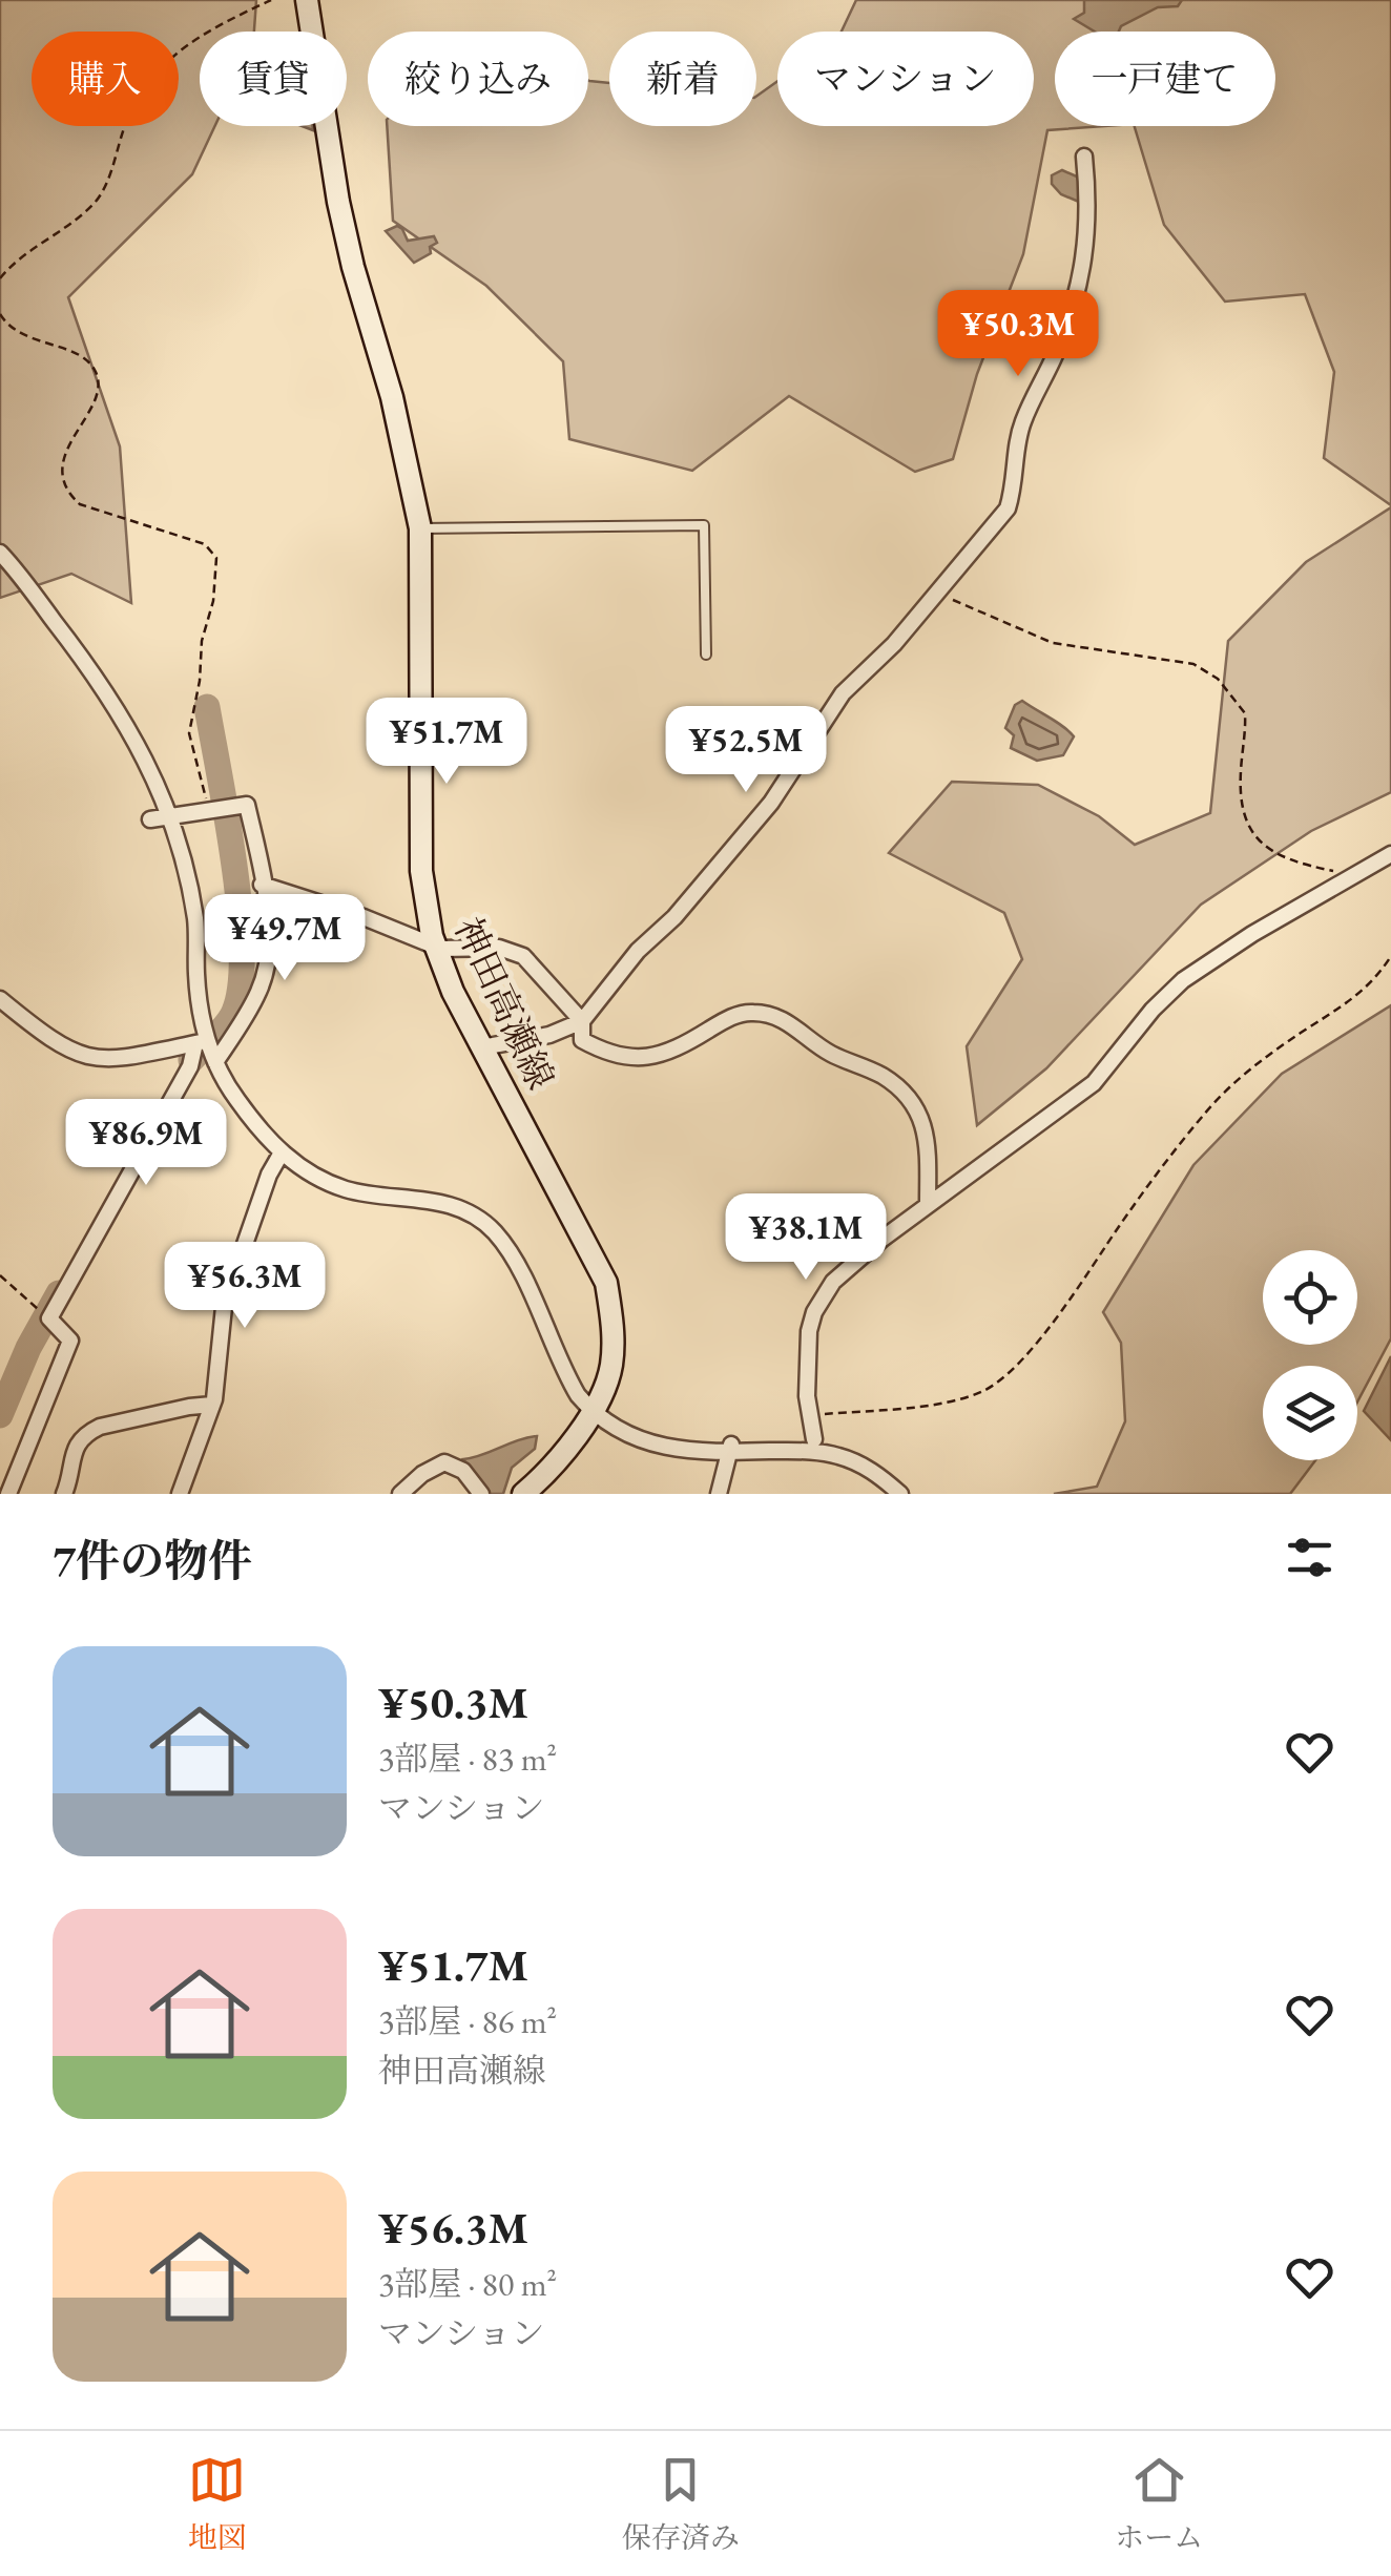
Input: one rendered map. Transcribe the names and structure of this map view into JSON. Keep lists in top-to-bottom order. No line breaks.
{"streets":{"main road":["神田高瀬線"]},"page":{"chip":["購入","賃貸","絞り込み","新着","マンション","一戸建て"],"price":["¥50.3M","¥51.7M","¥52.5M","¥49.7M","¥86.9M","¥38.1M","¥56.3M"],"heading":"7件の物件","list":[{"name":"¥50.3M","note":"3部屋 · 83 m² · マンション"},{"name":"¥51.7M","note":"3部屋 · 86 m² · 神田高瀬線"},{"name":"¥56.3M","note":"3部屋 · 80 m² · マンション"}],"tabs":["地図","保存済み","ホーム"]}}
